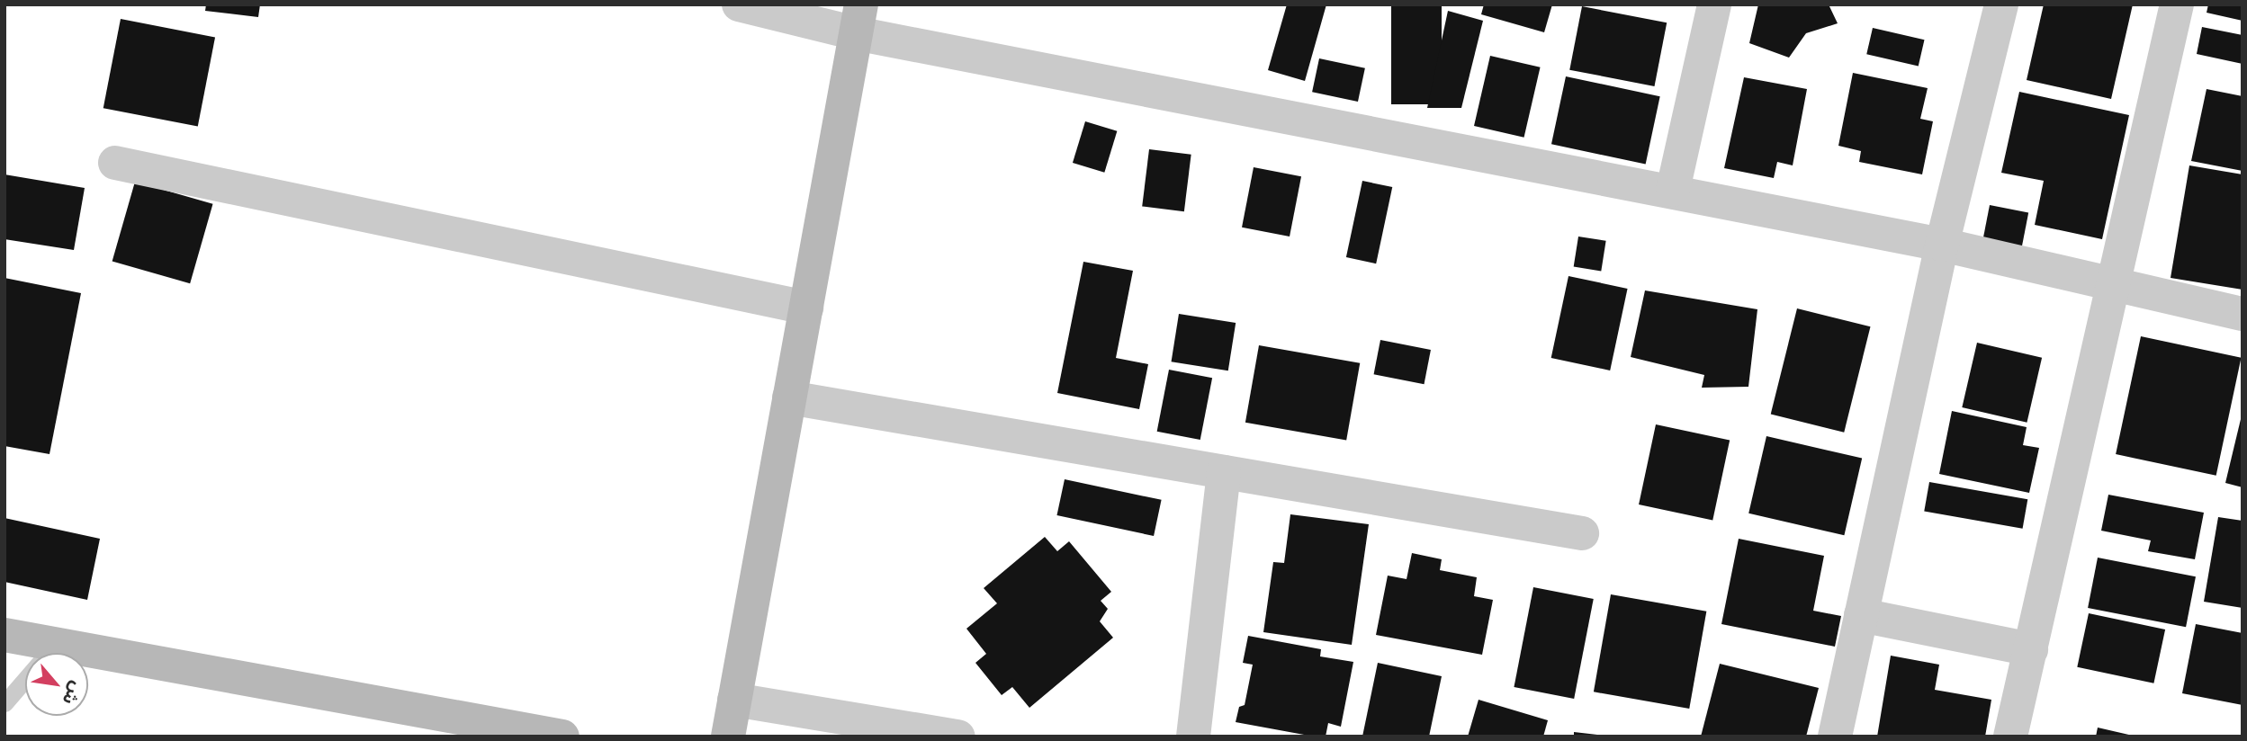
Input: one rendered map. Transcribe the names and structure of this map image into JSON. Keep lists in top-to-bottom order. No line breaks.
{"north":"bottom right"}
